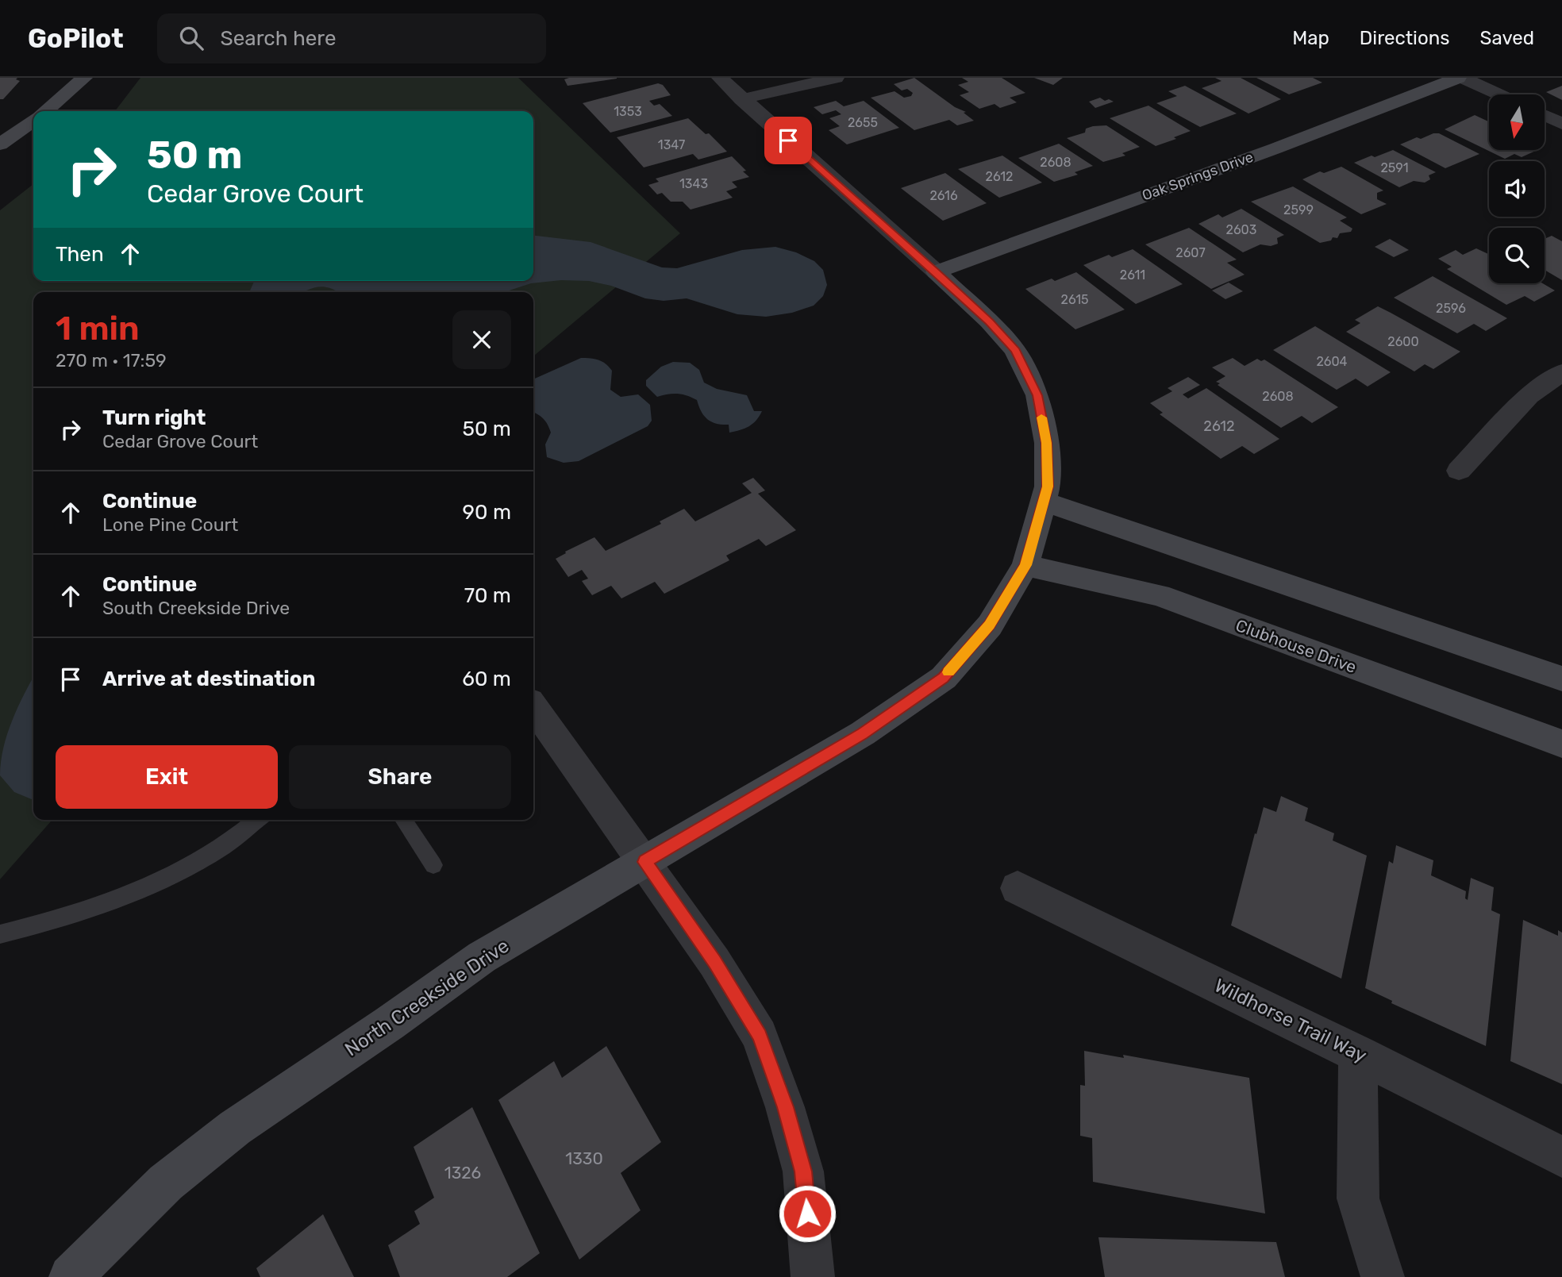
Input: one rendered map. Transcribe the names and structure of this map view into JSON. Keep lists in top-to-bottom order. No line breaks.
{"streets":{"street":["Oak Springs Drive","Clubhouse Drive","North Creekside Drive","Wildhorse Trail Way"]},"crossings":[["Oak Springs Drive","North Creekside Drive"],["Clubhouse Drive","North Creekside Drive"]],"house_numbers":["1353","2655","1347","2608","2591","2612","1343","2616","2599","2603","2607","2611","2615","2596","2600","2604","2608","2612","1330","1326"],"north":"bottom","page":{"header":"GoPilot","search":"Search here","nav":["Map","Directions","Saved"],"turn":["50 m","Cedar Grove Court"],"then":"Then","heading":["1 min","270 m · 17:59"],"list":[{"name":"Turn right","note":"Cedar Grove Court","value":"50 m"},{"name":"Continue","note":"Lone Pine Court","value":"90 m"},{"name":"Continue","note":"South Creekside Drive","value":"70 m"},{"name":"Arrive at destination","value":"60 m"}],"buttons":["Exit","Share"]}}
